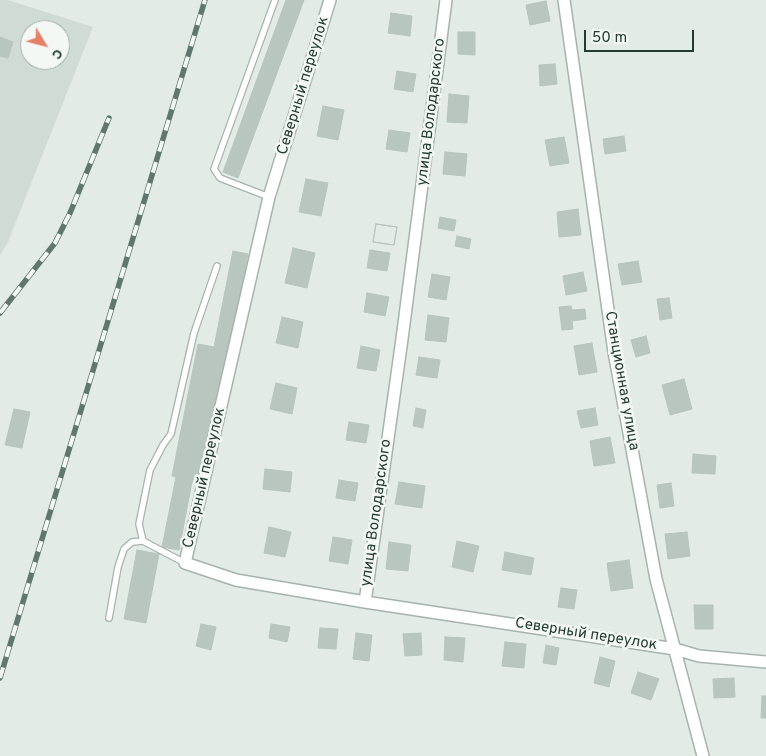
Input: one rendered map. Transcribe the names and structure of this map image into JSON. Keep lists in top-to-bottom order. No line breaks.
{"streets":{"street":["Северный переулок","улица Володарского","Станционная улица"]},"crossings":[["Северный переулок","улица Володарского"],["Северный переулок","Станционная улица"]],"scale_bar":"50 m","north":"bottom right"}
